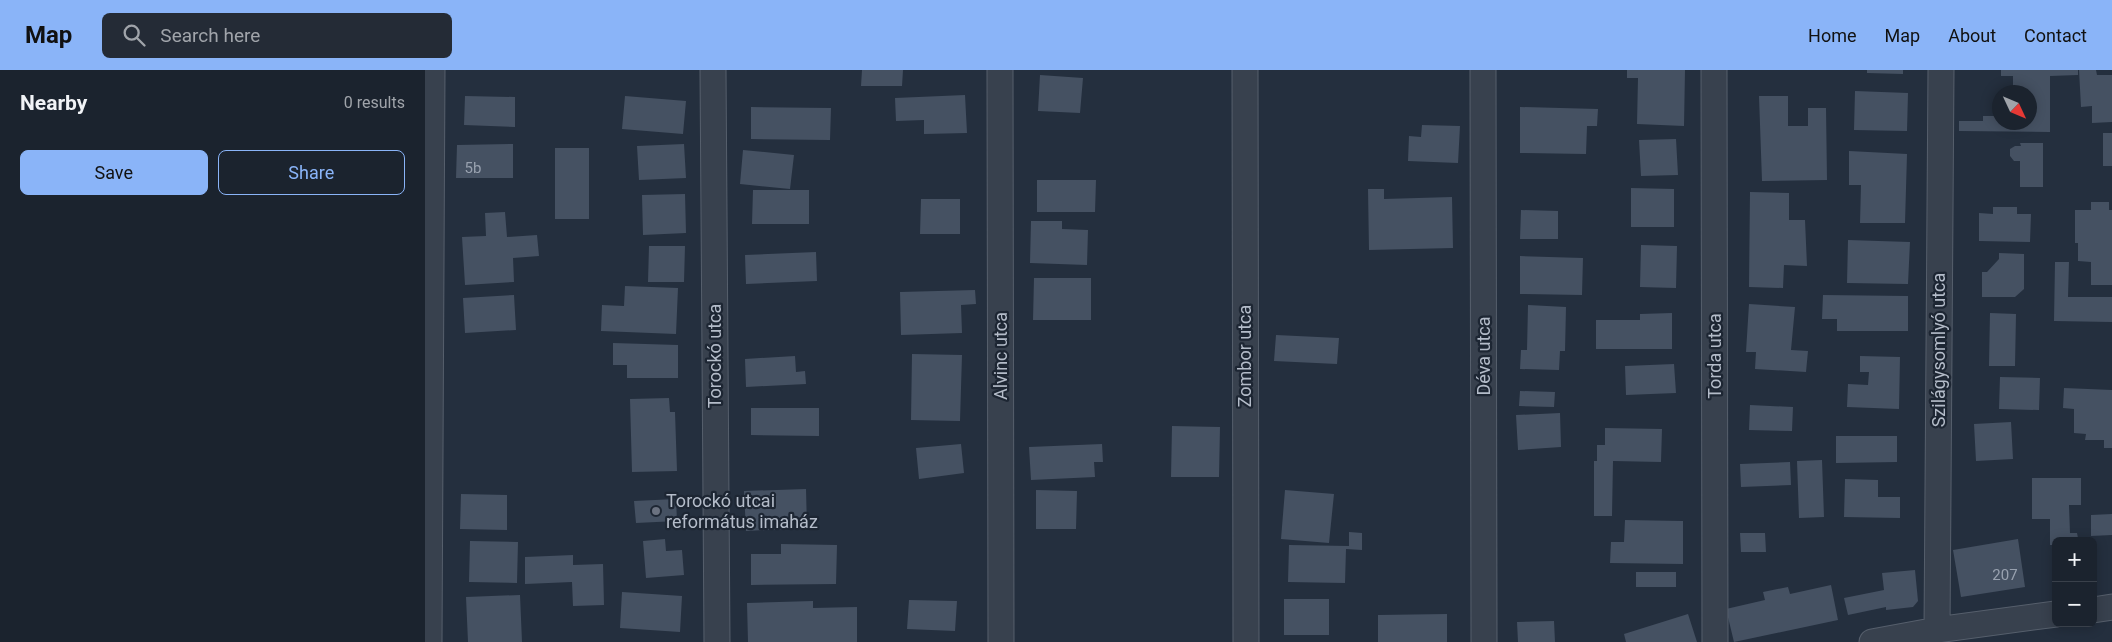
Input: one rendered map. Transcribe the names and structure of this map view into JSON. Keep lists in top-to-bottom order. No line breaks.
{"streets":{"street":["Szilágysomlyó utca","Torockó utca","Alvinc utca","Zombor utca","Déva utca","Torda utca"]},"places":["Torockó utcai református imaház"],"house_numbers":["5b","207"],"north":"bottom right","page":{"header":"Map","search":"Search here","nav":["Home","Map","About","Contact"],"heading":["Nearby","0 results"],"buttons":["Save","Share"],"map_buttons":["+","−"]}}
